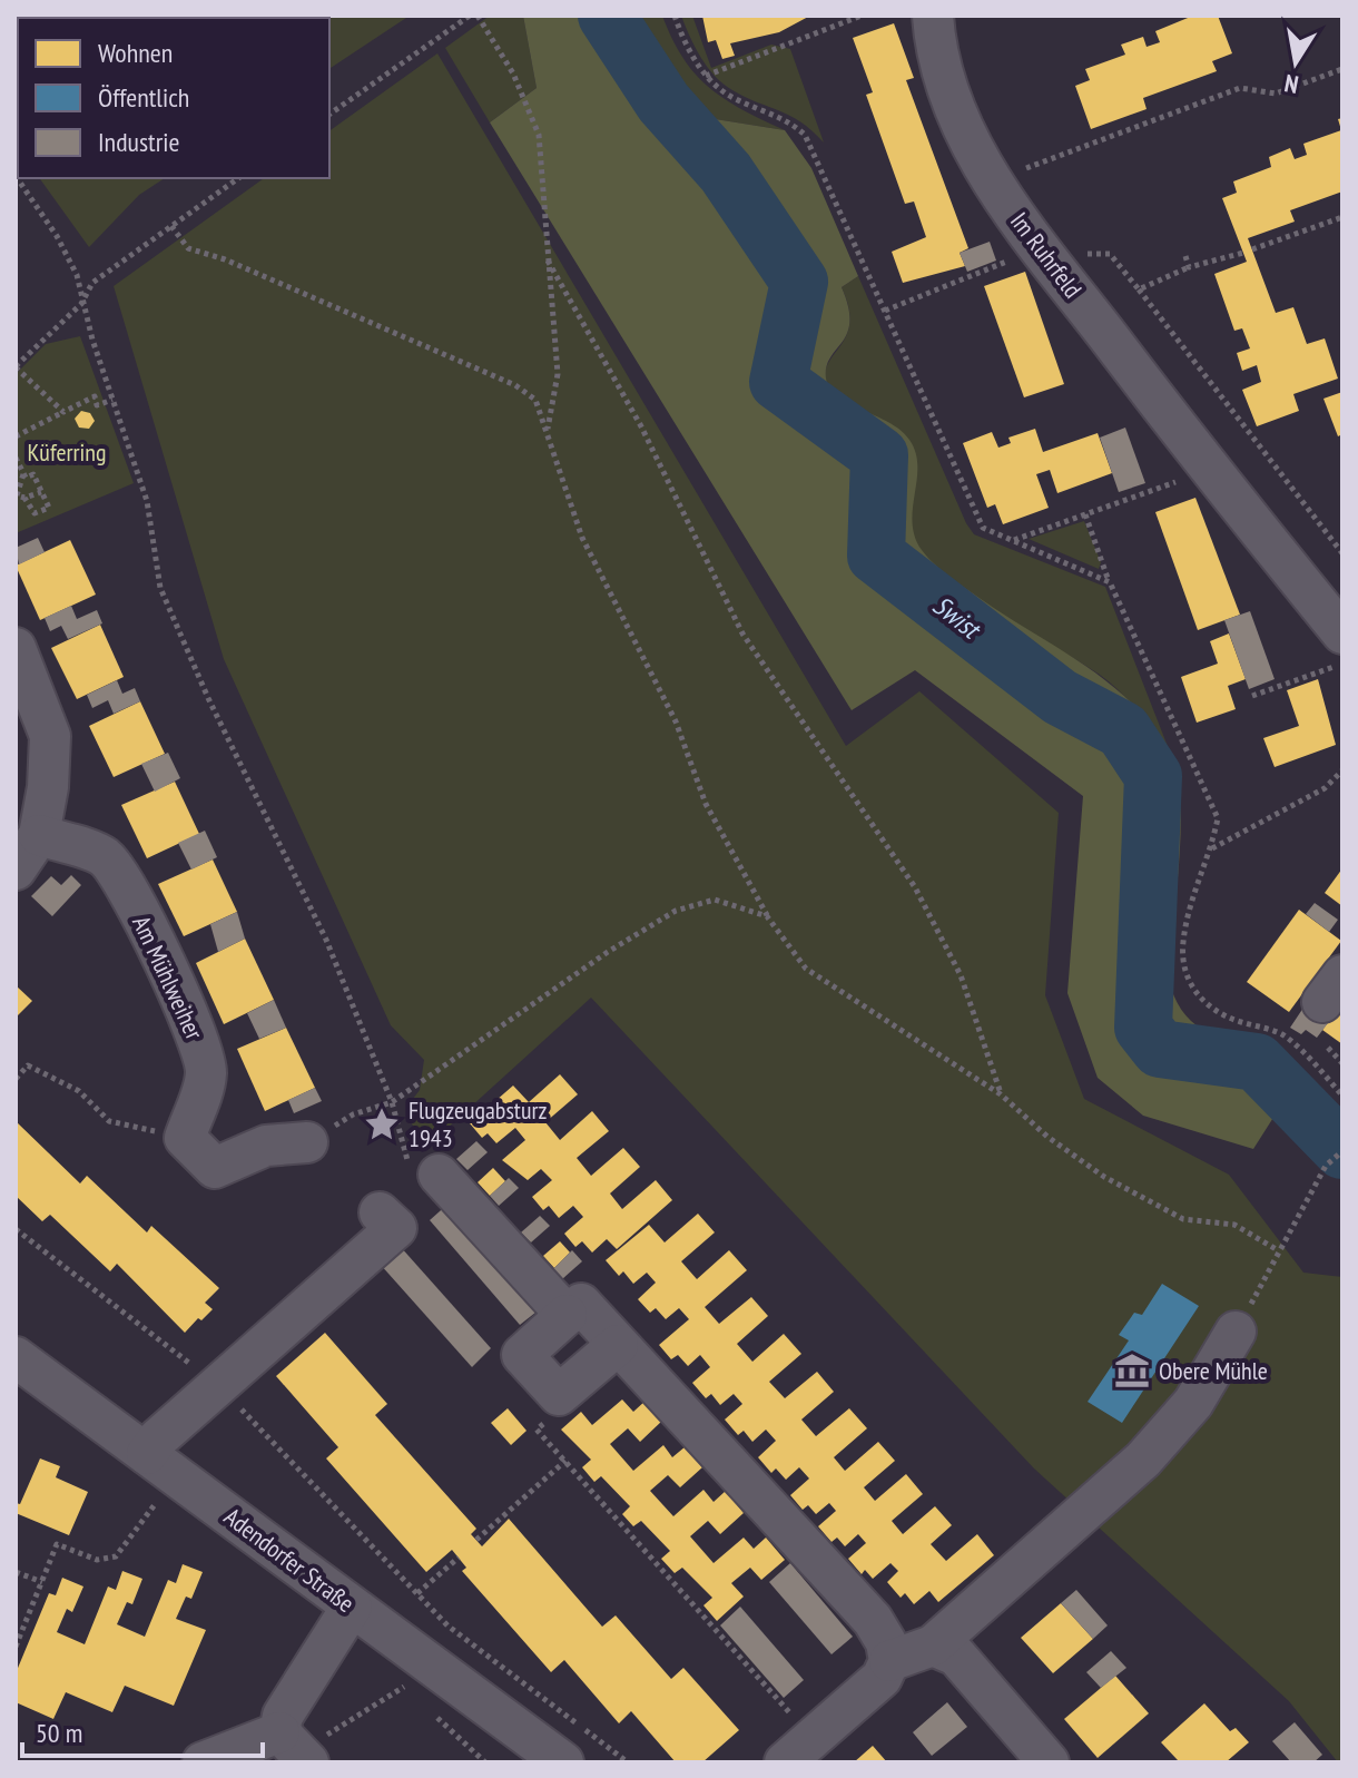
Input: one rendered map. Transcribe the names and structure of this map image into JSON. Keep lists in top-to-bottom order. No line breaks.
{"streets":{"street":["Im Ruhrfeld","Am Mühlweiher","Adendorfer Straße"]},"water":["Swist"],"parks":["Küferring"],"places":{"place":["Flugzeugabsturz 1943"],"museum":["Obere Mühle"]},"legend":["Wohnen","Öffentlich","Industrie"],"scale_bar":"50 m","north":"bottom"}
